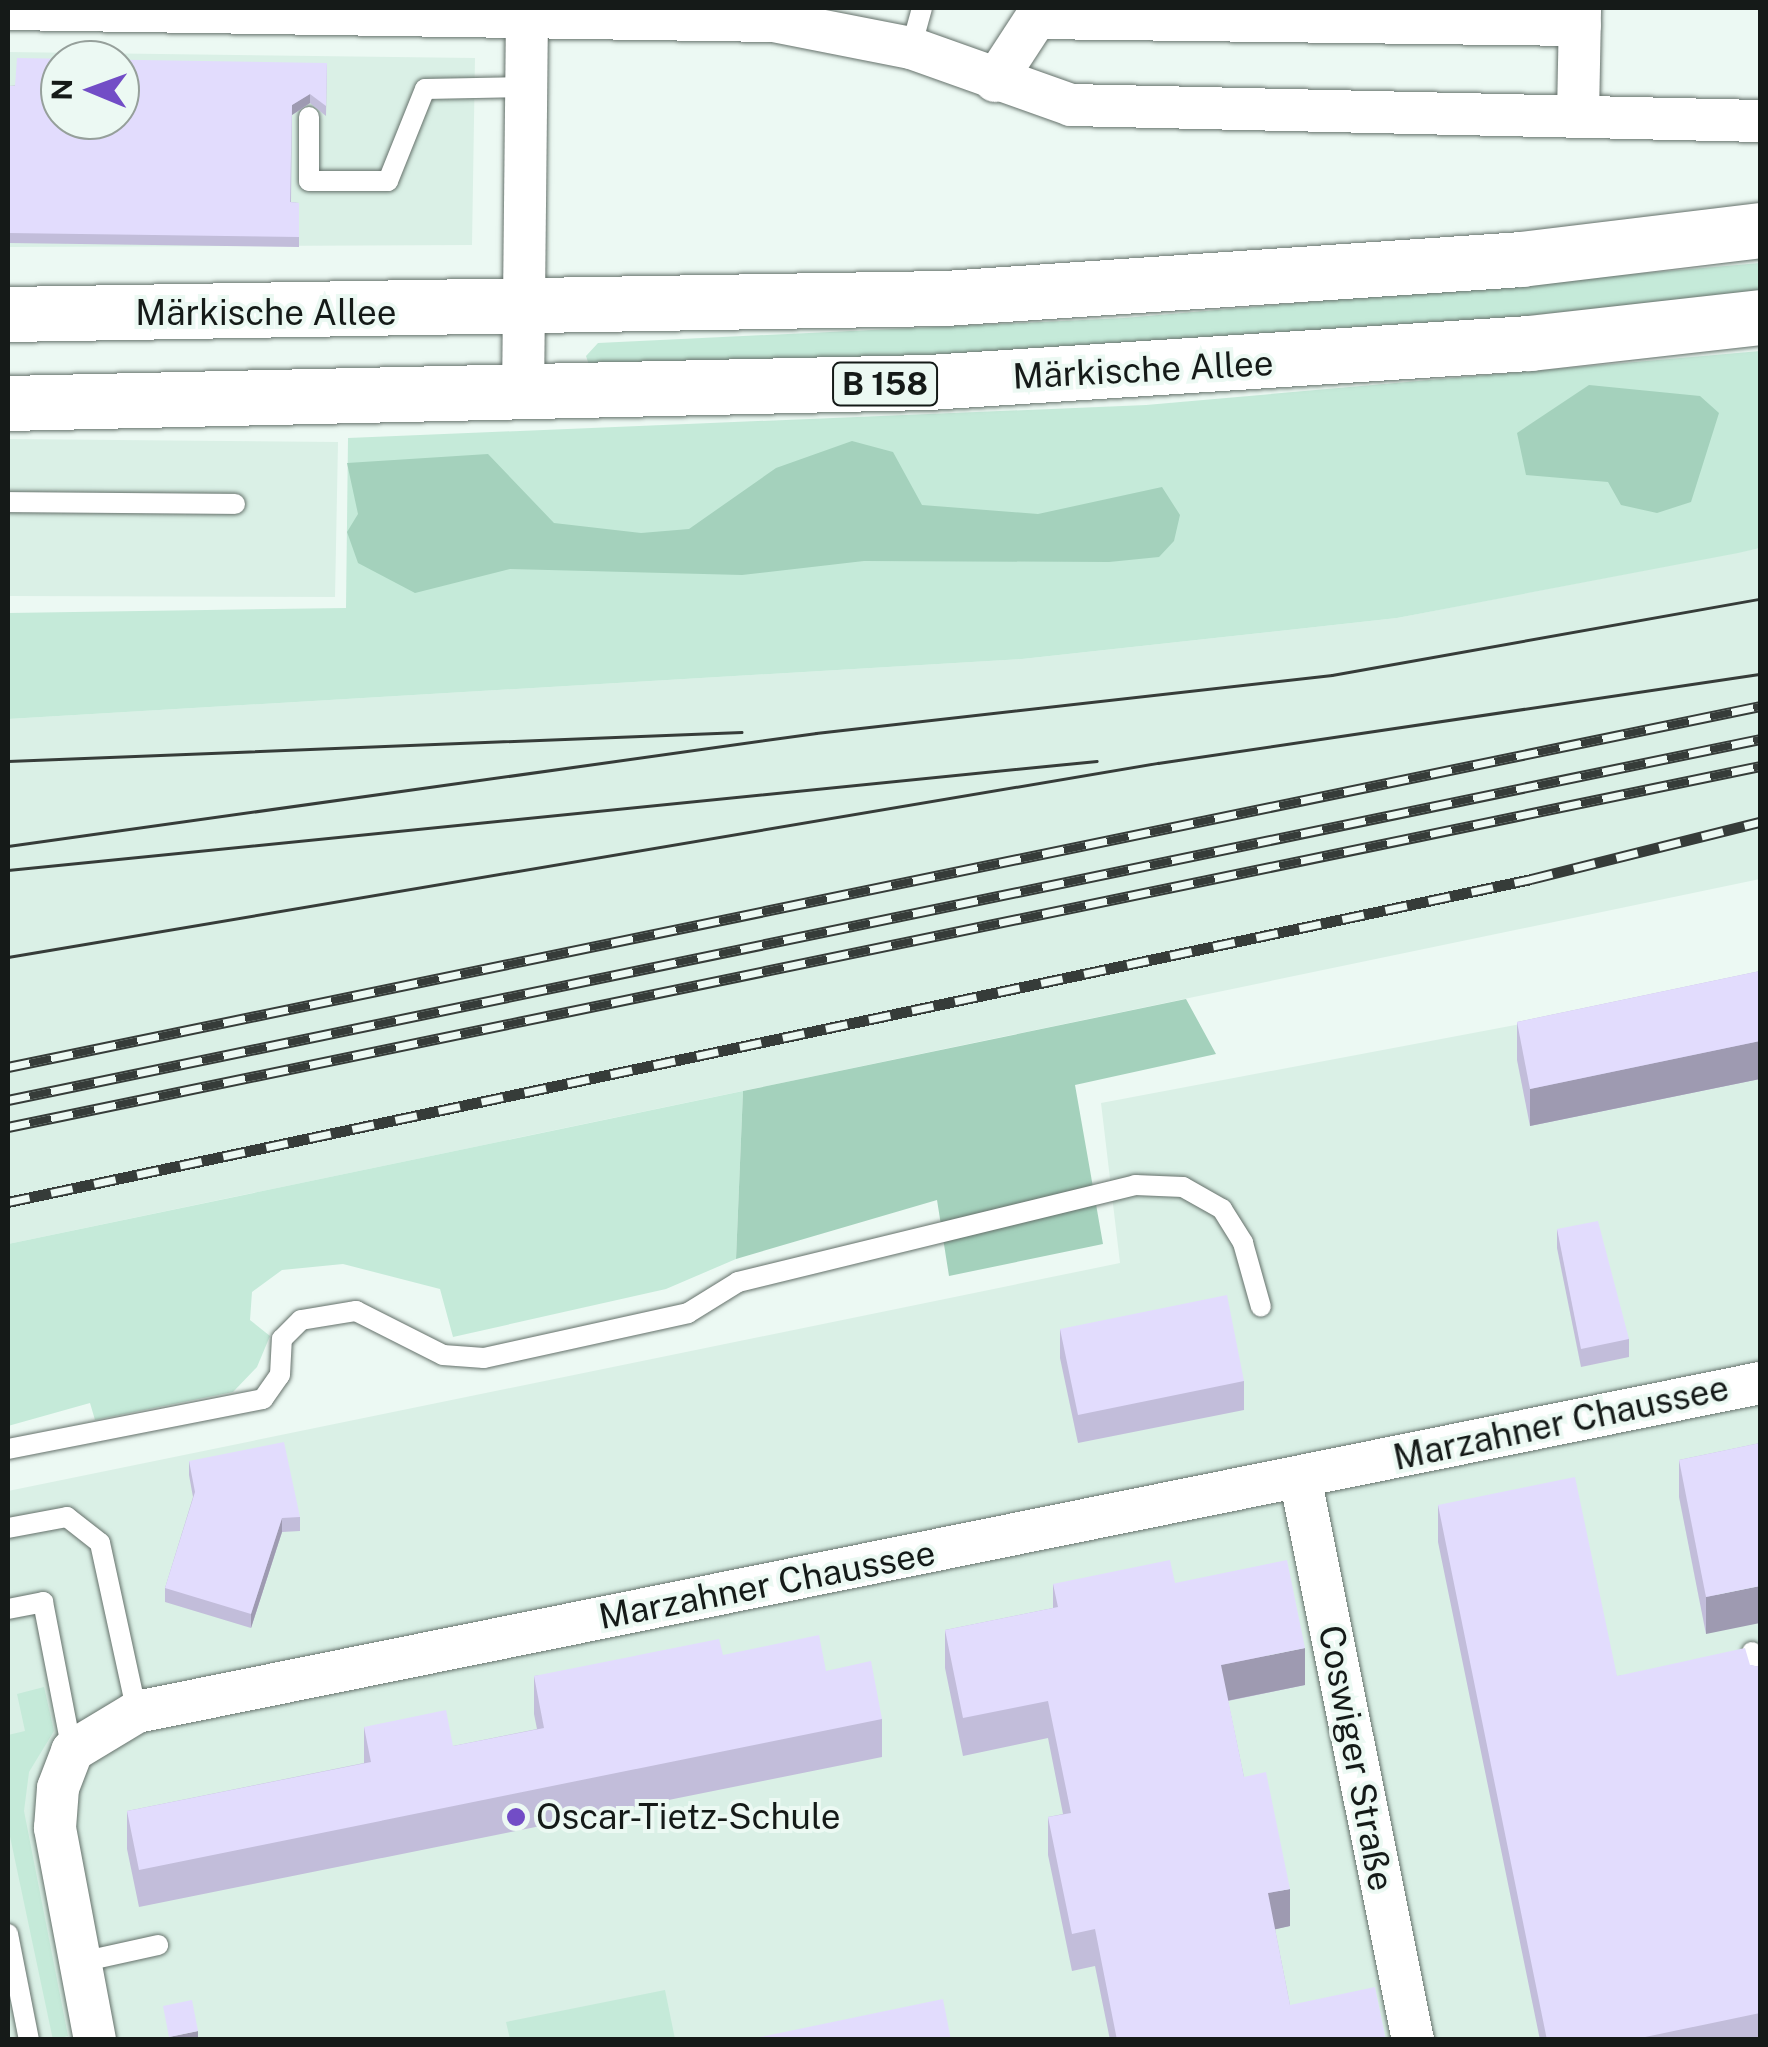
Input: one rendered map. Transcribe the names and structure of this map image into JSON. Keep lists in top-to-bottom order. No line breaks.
{"streets":{"main road":["Märkische Allee","B 158"],"street":["Marzahner Chaussee","Coswiger Straße"]},"crossings":[["Marzahner Chaussee","Coswiger Straße"]],"places":["Oscar-Tietz-Schule"],"north":"left"}
